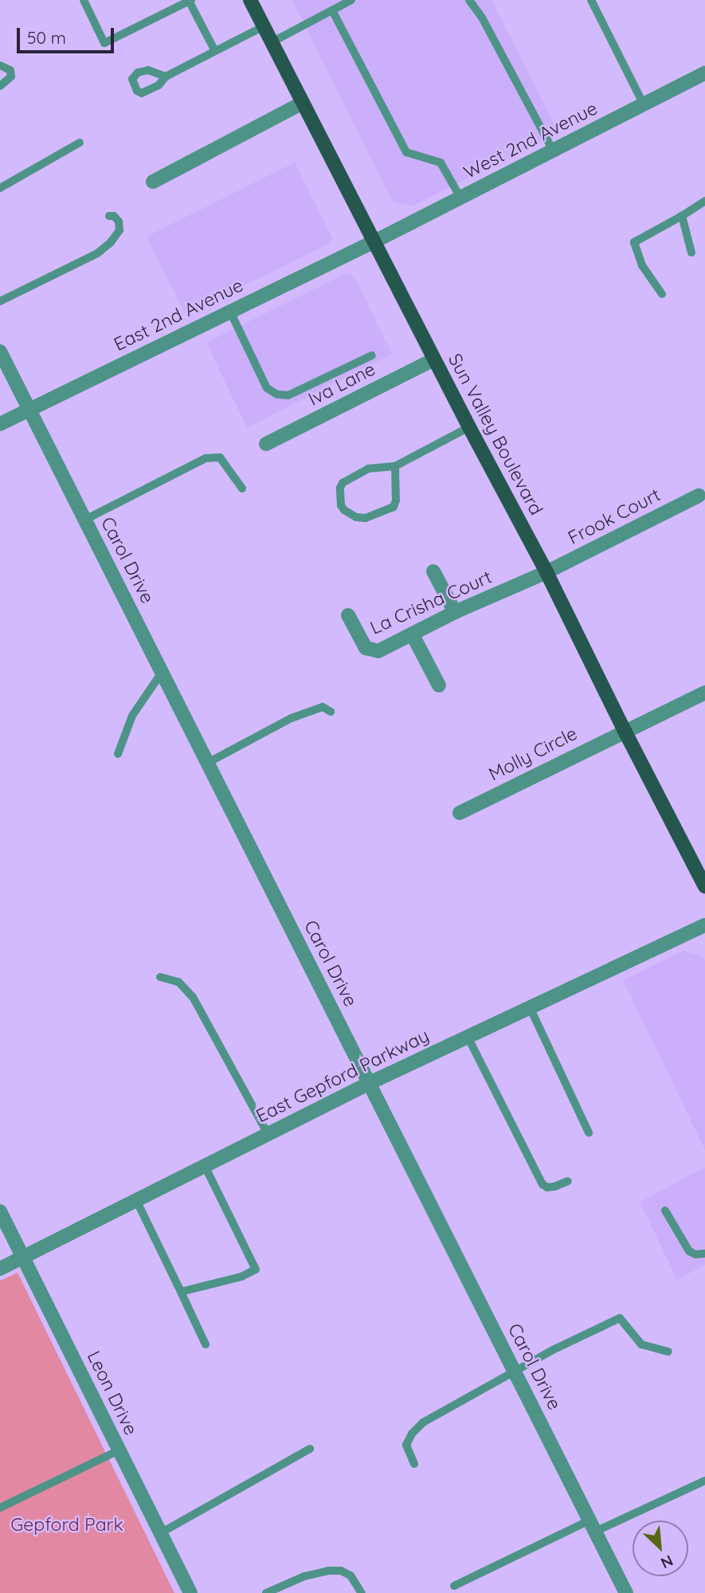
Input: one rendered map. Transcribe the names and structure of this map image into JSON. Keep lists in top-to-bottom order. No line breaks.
{"streets":{"main road":["Sun Valley Boulevard"],"street":["West 2nd Avenue","East 2nd Avenue","Iva Lane","Frook Court","Carol Drive","La Crisha Court","Molly Circle","East Gepford Parkway","Leon Drive"]},"crossings":[["West 2nd Avenue","East 2nd Avenue"],["West 2nd Avenue","Sun Valley Boulevard"],["East 2nd Avenue","Sun Valley Boulevard"],["East 2nd Avenue","Carol Drive"],["Iva Lane","Sun Valley Boulevard"],["Sun Valley Boulevard","Frook Court"],["Sun Valley Boulevard","La Crisha Court"],["Sun Valley Boulevard","Molly Circle"],["Frook Court","La Crisha Court"],["Carol Drive","East Gepford Parkway"],["East Gepford Parkway","Leon Drive"]],"parks":["Gepford Park"],"scale_bar":"50 m","north":"bottom right"}
